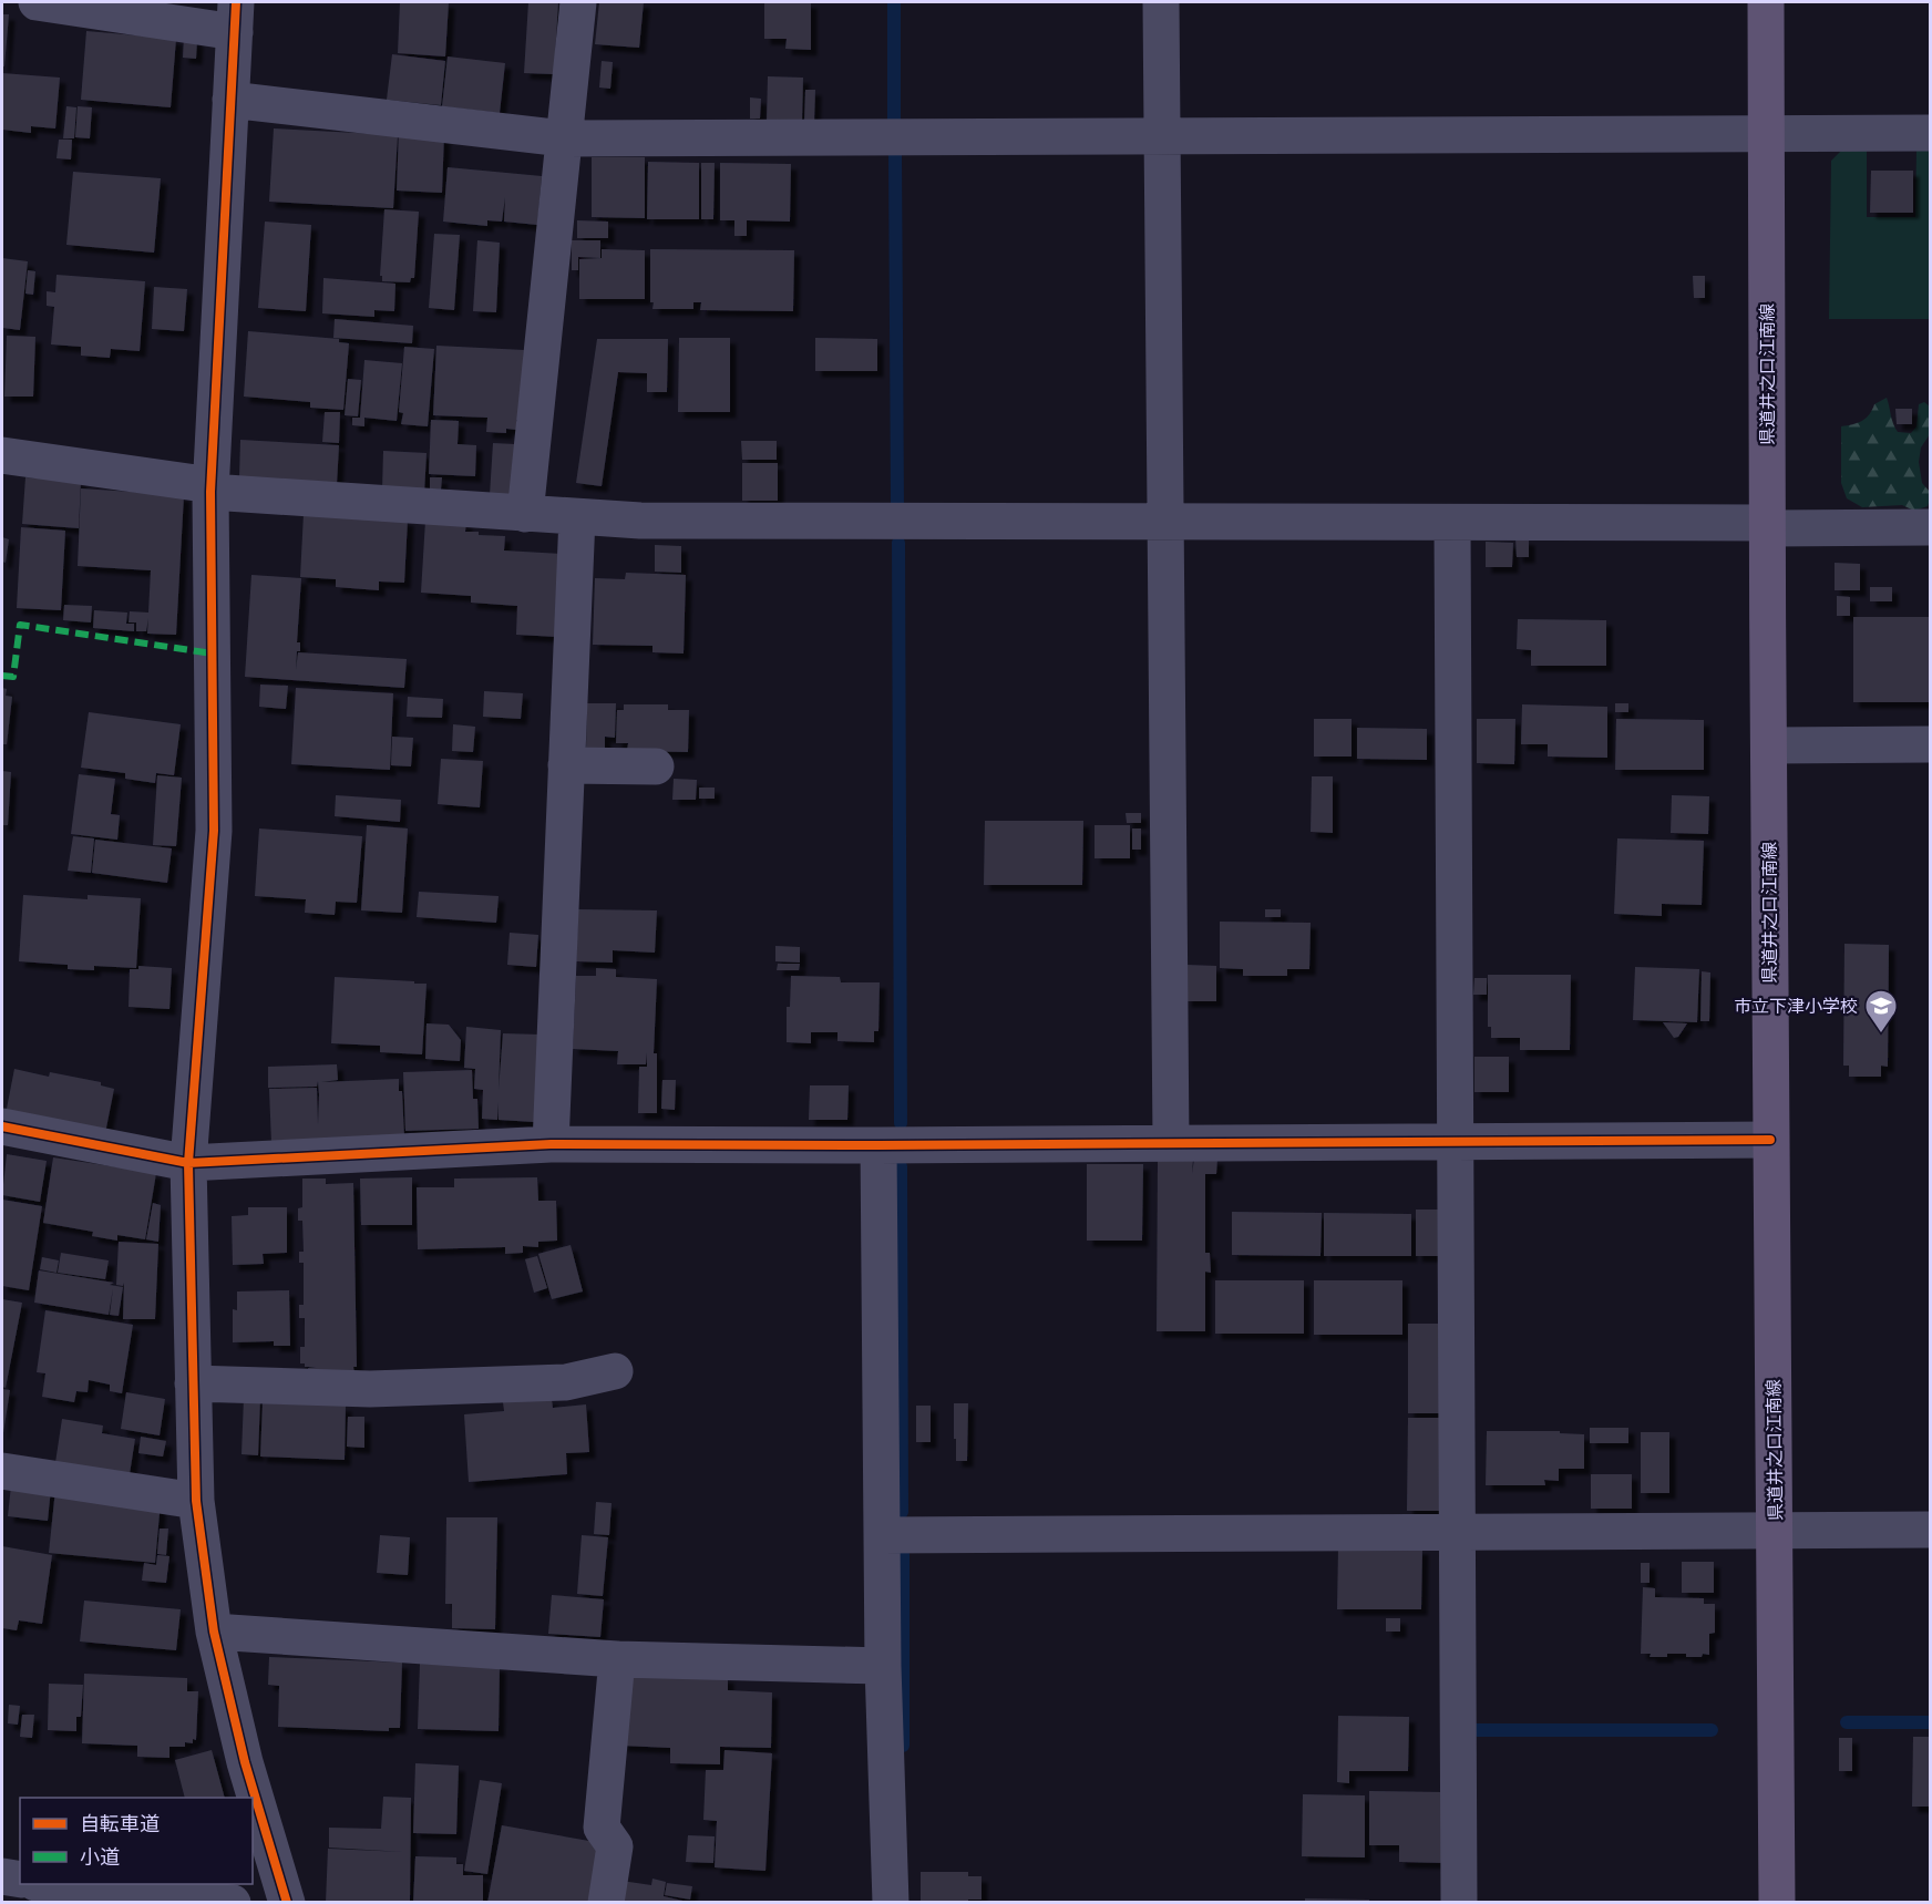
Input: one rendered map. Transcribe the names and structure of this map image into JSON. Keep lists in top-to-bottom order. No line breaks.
{"streets":{"main road":["県道井之口江南線"]},"places":{"school or university":["市立下津小学校"]},"legend":["自転車道","小道"]}
